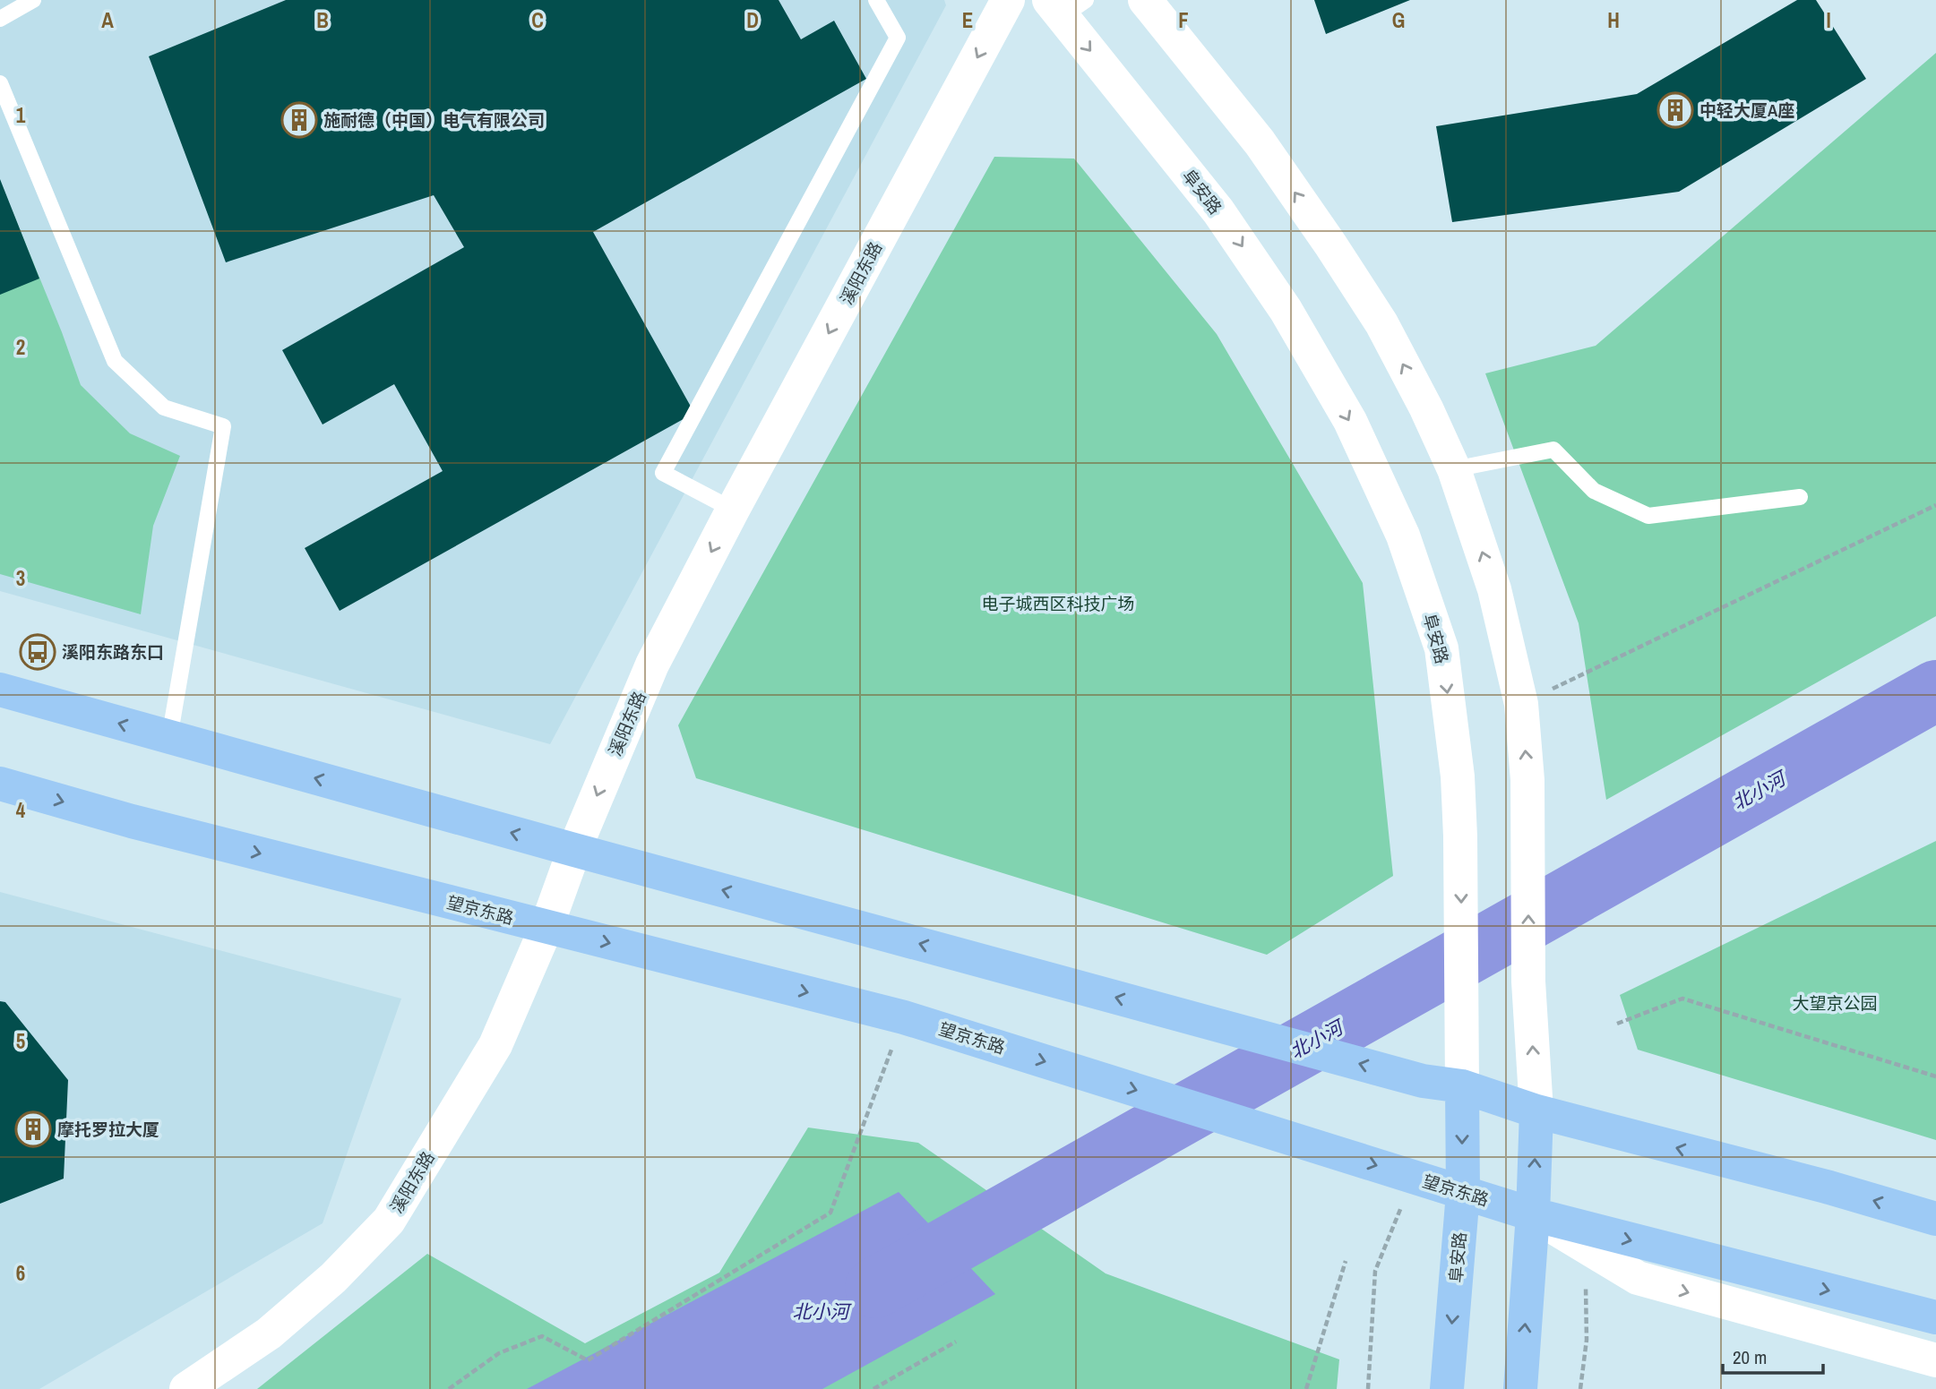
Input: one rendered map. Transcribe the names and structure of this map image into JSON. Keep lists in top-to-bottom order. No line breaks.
{"streets":{"main road":["阜安路","溪阳东路","望京东路"]},"crossings":[["阜安路","望京东路"],["溪阳东路","望京东路"]],"one_way":["溪阳东路"],"water":["北小河"],"parks":["电子城西区科技广场","大望京公园"],"places":{"building":["中轻大厦A座","施耐德（中国）电气有限公司","摩托罗拉大厦"],"bus stop":["溪阳东路东口"]},"scale_bar":"20 m","grid":{"columns":["A","B","C","D","E","F","G","H","I"],"rows":["1","2","3","4","5","6"]}}
